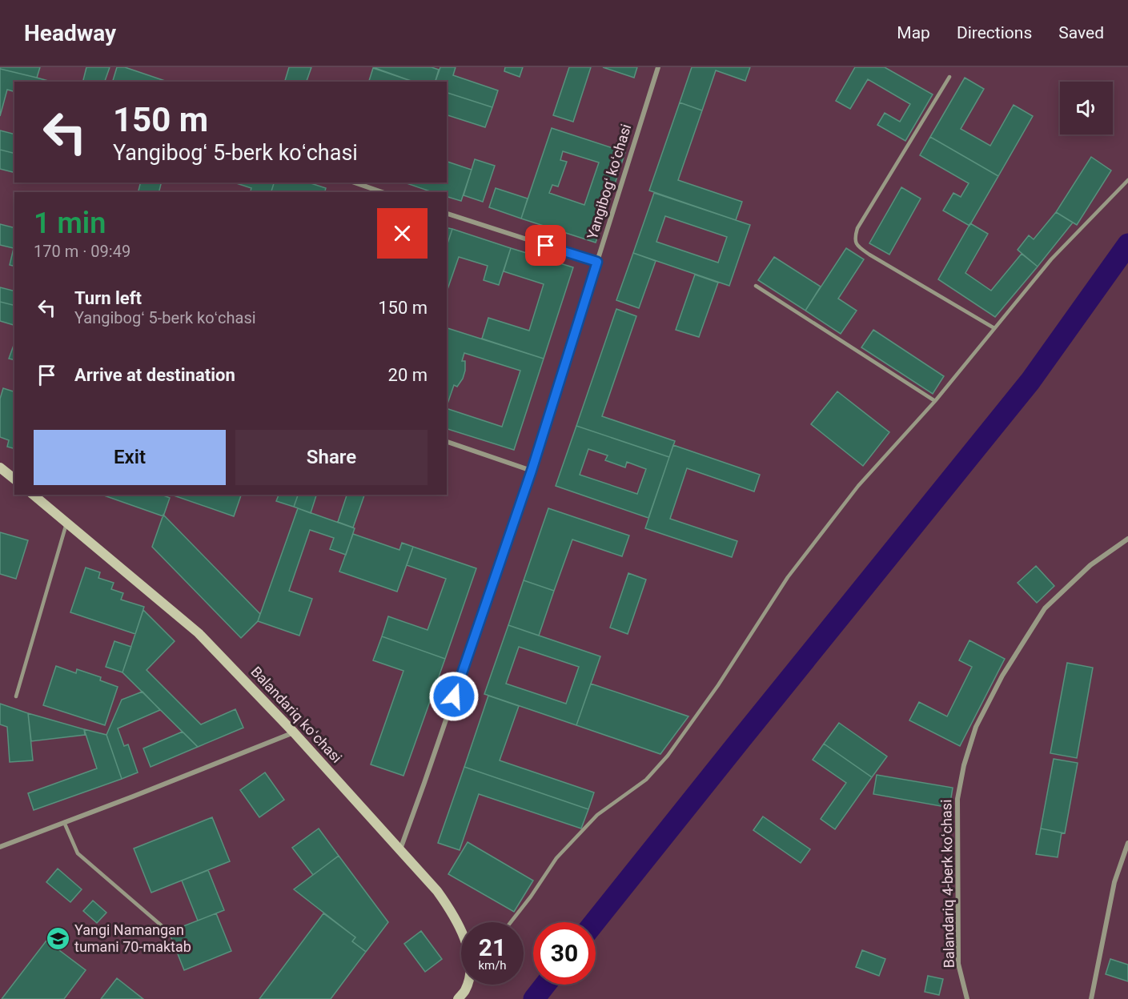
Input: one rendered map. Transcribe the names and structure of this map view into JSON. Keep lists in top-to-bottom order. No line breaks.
{"streets":{"street":["Yangibogʻ koʻchasi","Balandariq koʻchasi","Balandariq 4-berk koʻchasi"]},"crossings":[["Yangibogʻ koʻchasi","Balandariq koʻchasi"]],"places":{"school or university":["Yangi Namangan tumani 70-maktab"]},"page":{"header":"Headway","nav":["Map","Directions","Saved"],"turn":["150 m","Yangibogʻ 5-berk koʻchasi"],"heading":["1 min","170 m · 09:49"],"list":[{"name":"Turn left","note":"Yangibogʻ 5-berk koʻchasi","value":"150 m"},{"name":"Arrive at destination","value":"20 m"}],"buttons":["Exit","Share"],"speed":"21 km/h","limit":"30"}}
